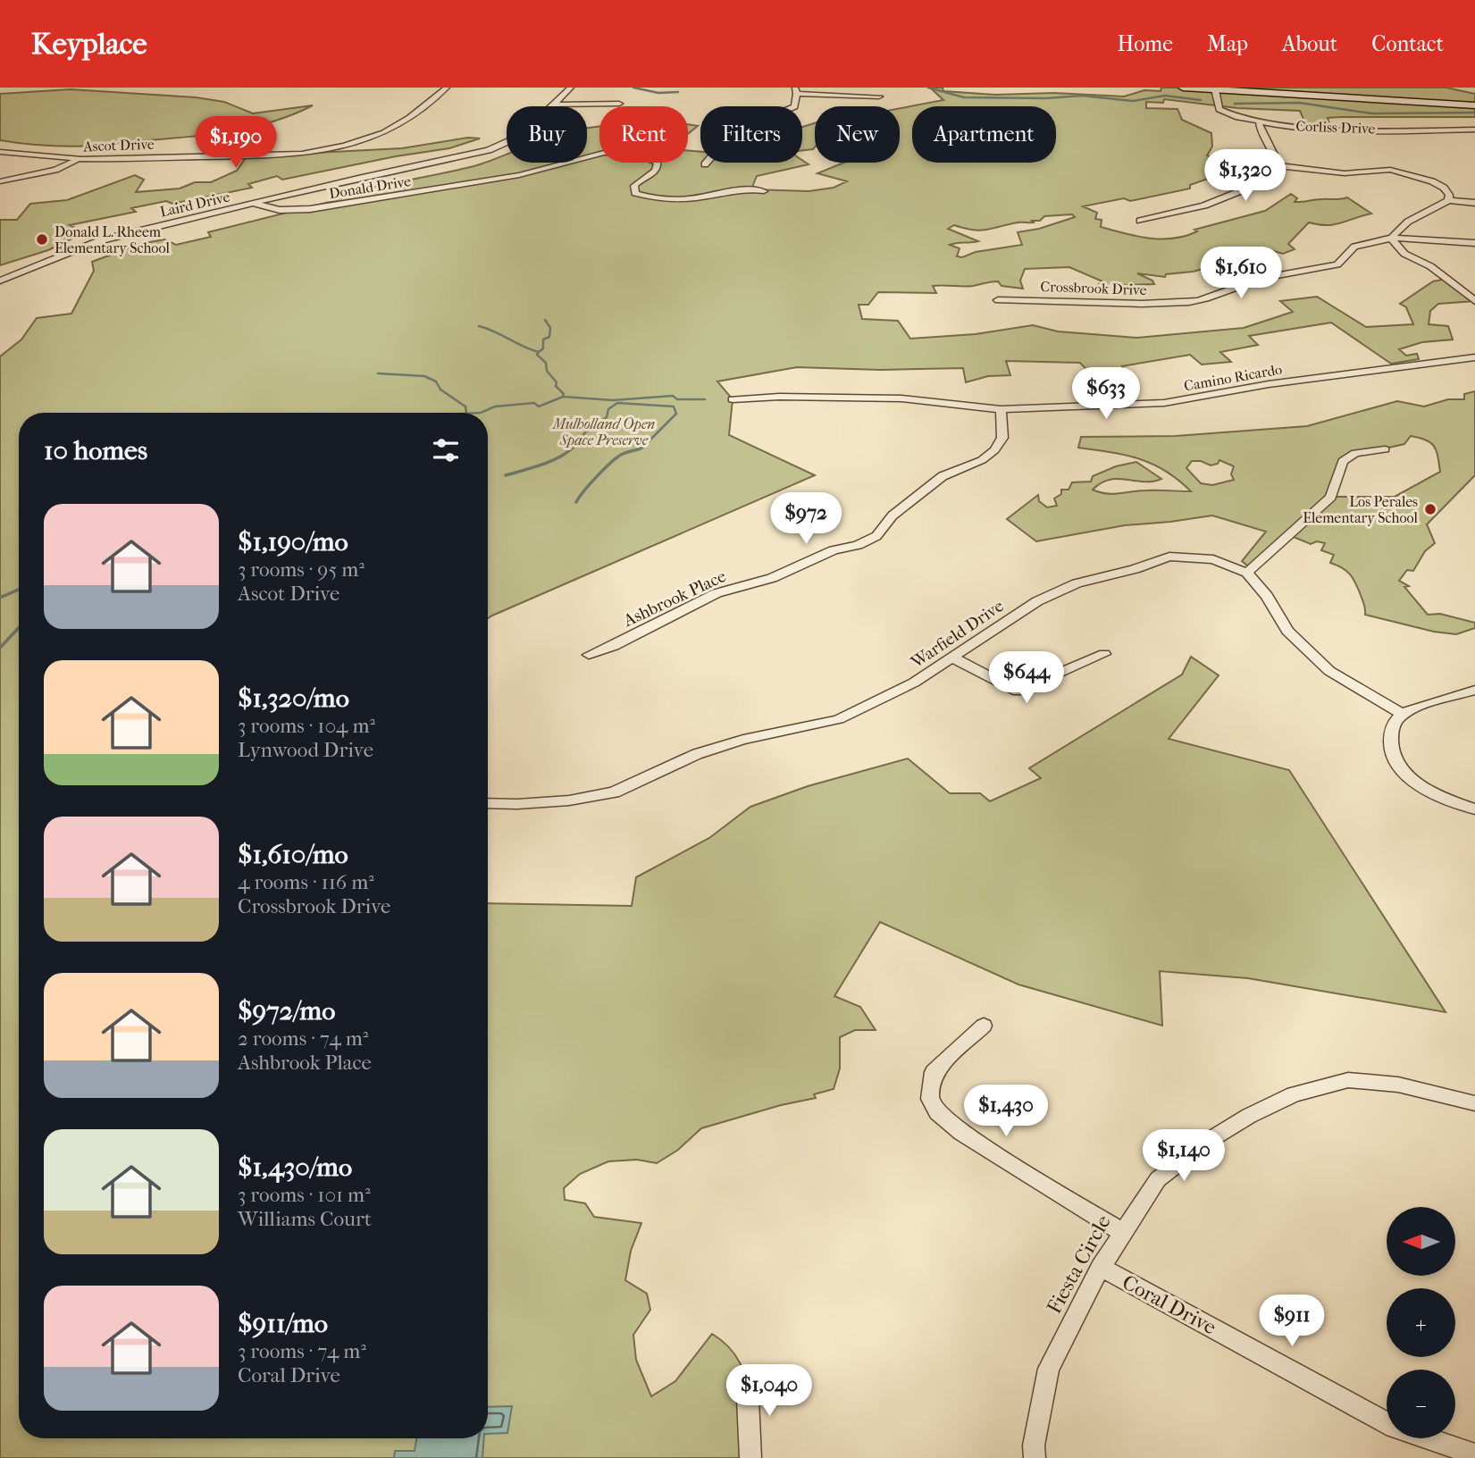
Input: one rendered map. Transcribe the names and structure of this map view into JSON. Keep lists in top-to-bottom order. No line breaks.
{"streets":{"street":["Corliss Drive","Ascot Drive","Donald Drive","Laird Drive","Crossbrook Drive","Camino Ricardo","Ashbrook Place","Warfield Drive","Fiesta Circle","Coral Drive"]},"crossings":[["Donald Drive","Laird Drive"],["Camino Ricardo","Ashbrook Place"],["Fiesta Circle","Coral Drive"]],"parks":["Mulholland Open Space Preserve"],"places":["Donald L. Rheem Elementary School","Los Perales Elementary School"],"north":"left","page":{"header":"Keyplace","nav":["Home","Map","About","Contact"],"chip":["Buy","Rent","Filters","New","Apartment"],"price":["$1,190","$1,320","$1,610","$633","$972","$644","$1,430","$1,140","$911","$1,040"],"heading":"10 homes","list":[{"name":"$1,190/mo","note":"3 rooms · 95 m² · Ascot Drive"},{"name":"$1,320/mo","note":"3 rooms · 104 m² · Lynwood Drive"},{"name":"$1,610/mo","note":"4 rooms · 116 m² · Crossbrook Drive"},{"name":"$972/mo","note":"2 rooms · 74 m² · Ashbrook Place"},{"name":"$1,430/mo","note":"3 rooms · 101 m² · Williams Court"},{"name":"$911/mo","note":"3 rooms · 74 m² · Coral Drive"}],"map_buttons":["+","−"]}}
